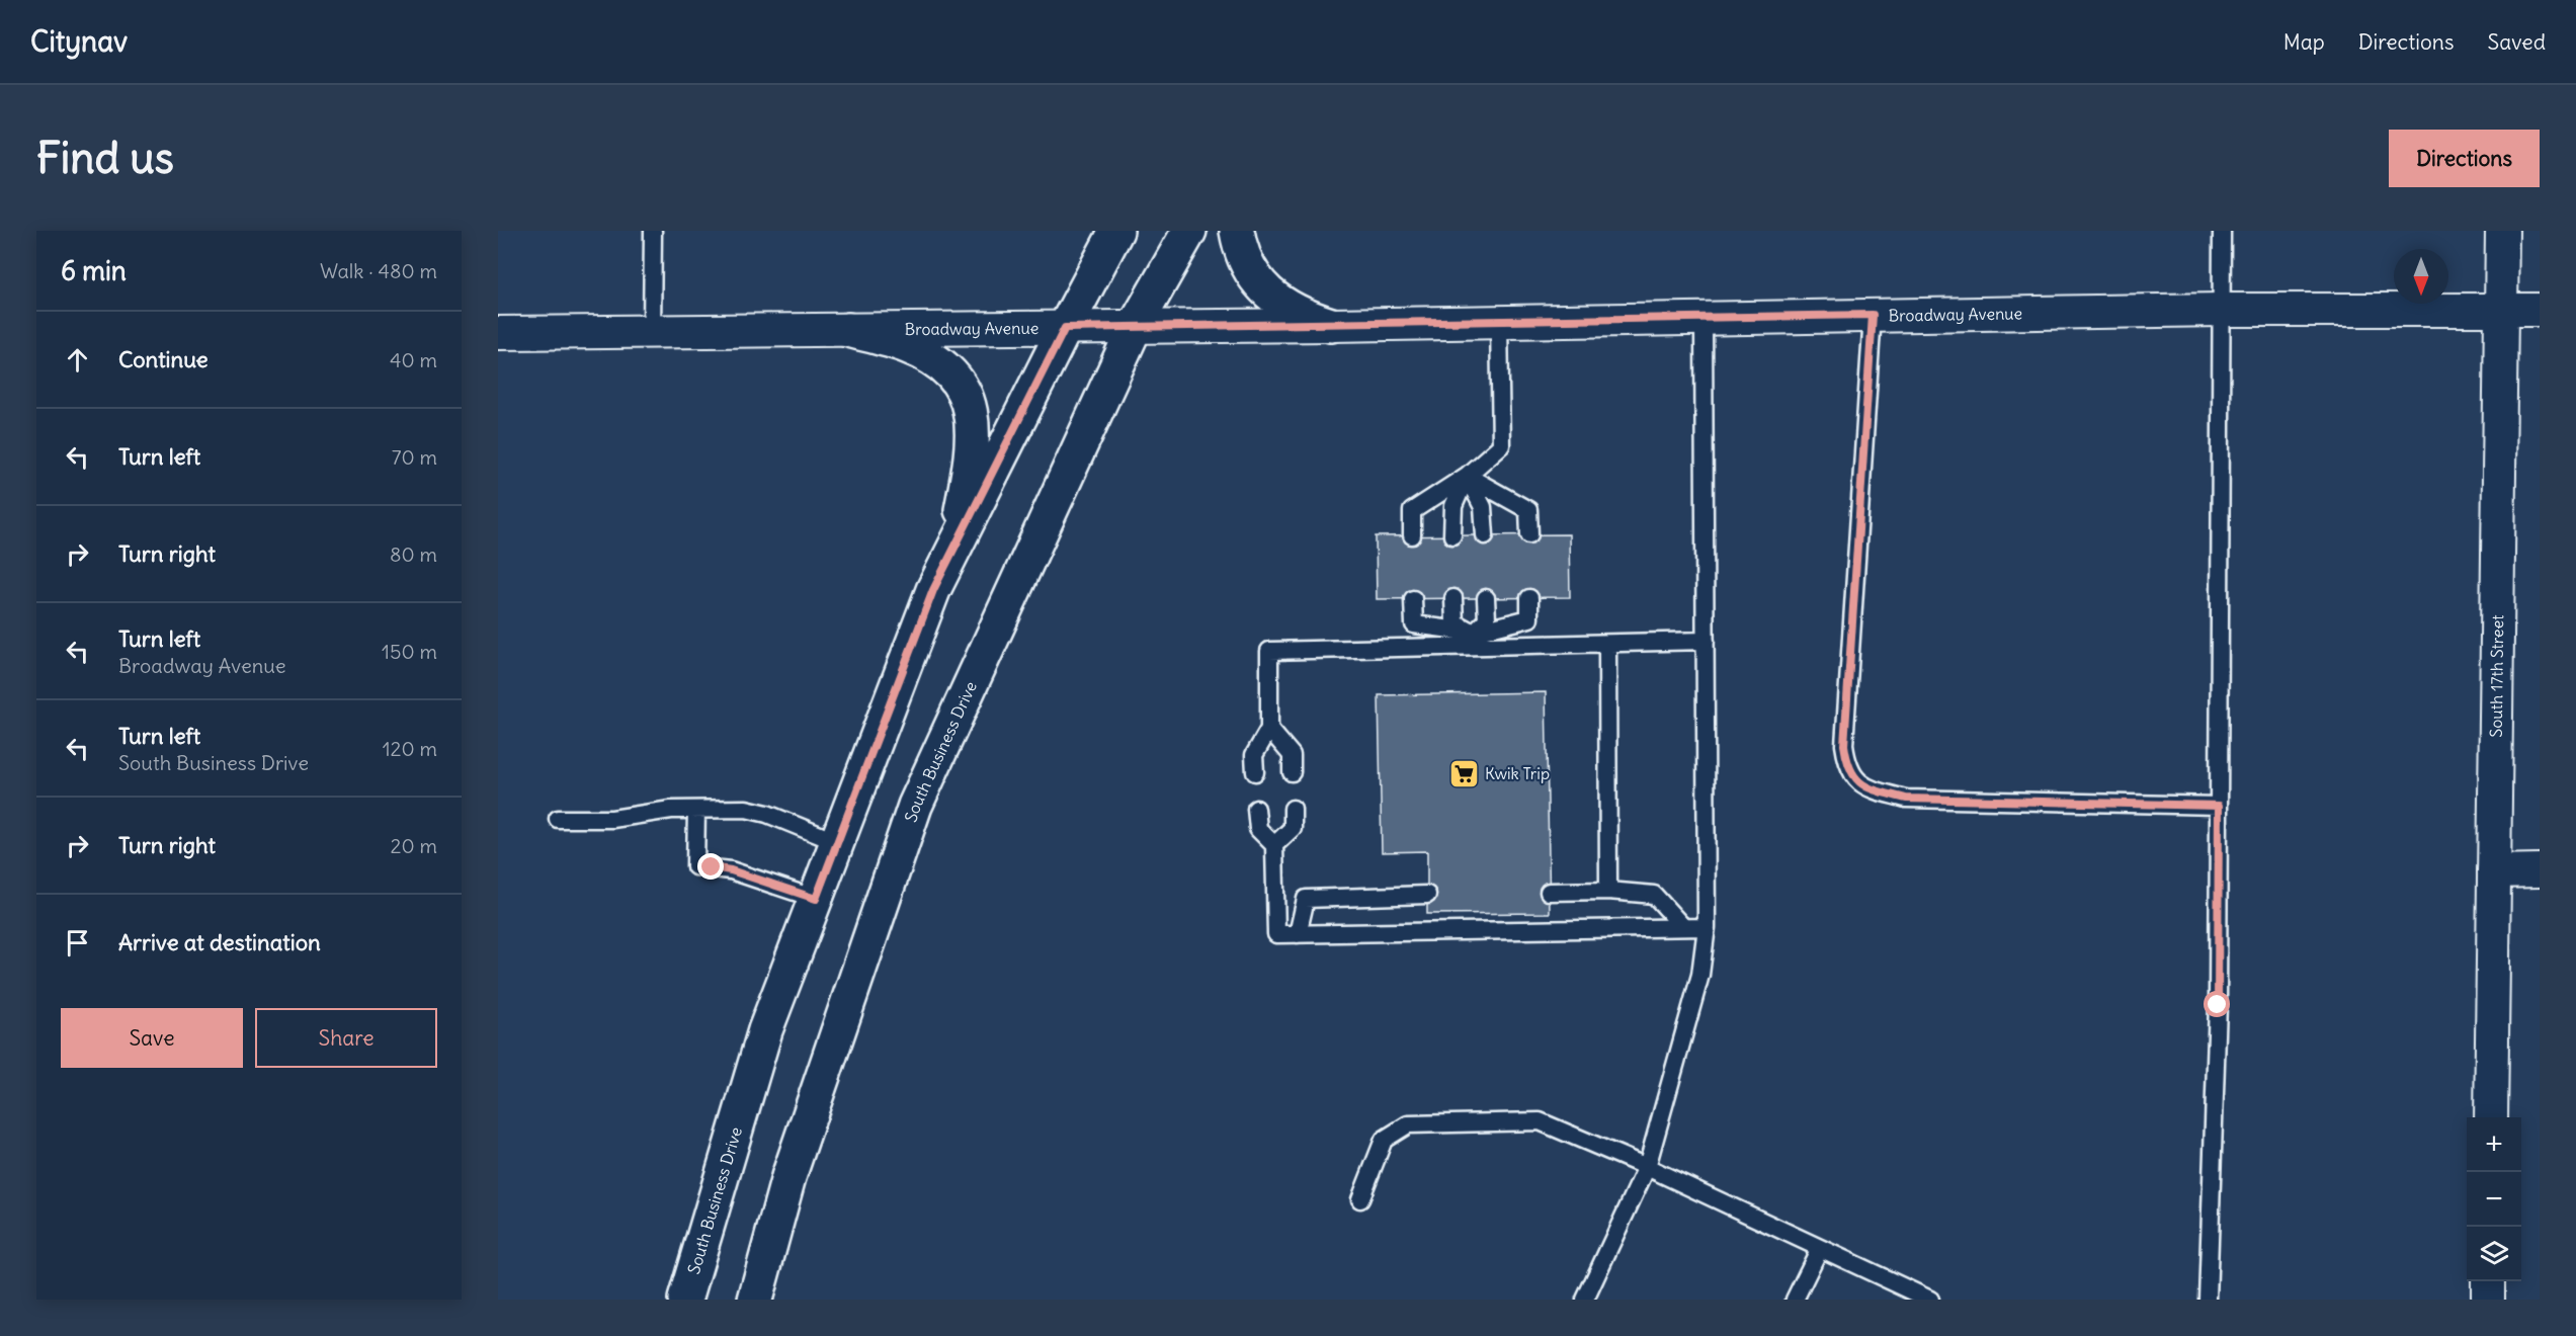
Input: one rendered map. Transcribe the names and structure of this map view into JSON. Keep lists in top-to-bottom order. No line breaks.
{"streets":{"main road":["South Business Drive"],"street":["Broadway Avenue","South 17th Street"]},"crossings":[["Broadway Avenue","South 17th Street"],["Broadway Avenue","South Business Drive"]],"places":{"supermarket":["Kwik Trip"]},"north":"bottom","page":{"header":"Citynav","nav":["Map","Directions","Saved"],"buttons":["Directions",["Save","Share"]],"title":"Find us","heading":["6 min","Walk · 480 m"],"list":[["Continue","40 m"],["Turn left","70 m"],["Turn right","80 m"],["Turn left","Broadway Avenue","150 m"],["Turn left","South Business Drive","120 m"],["Turn right","20 m"],"Arrive at destination"],"map_buttons":["+","−"]}}
